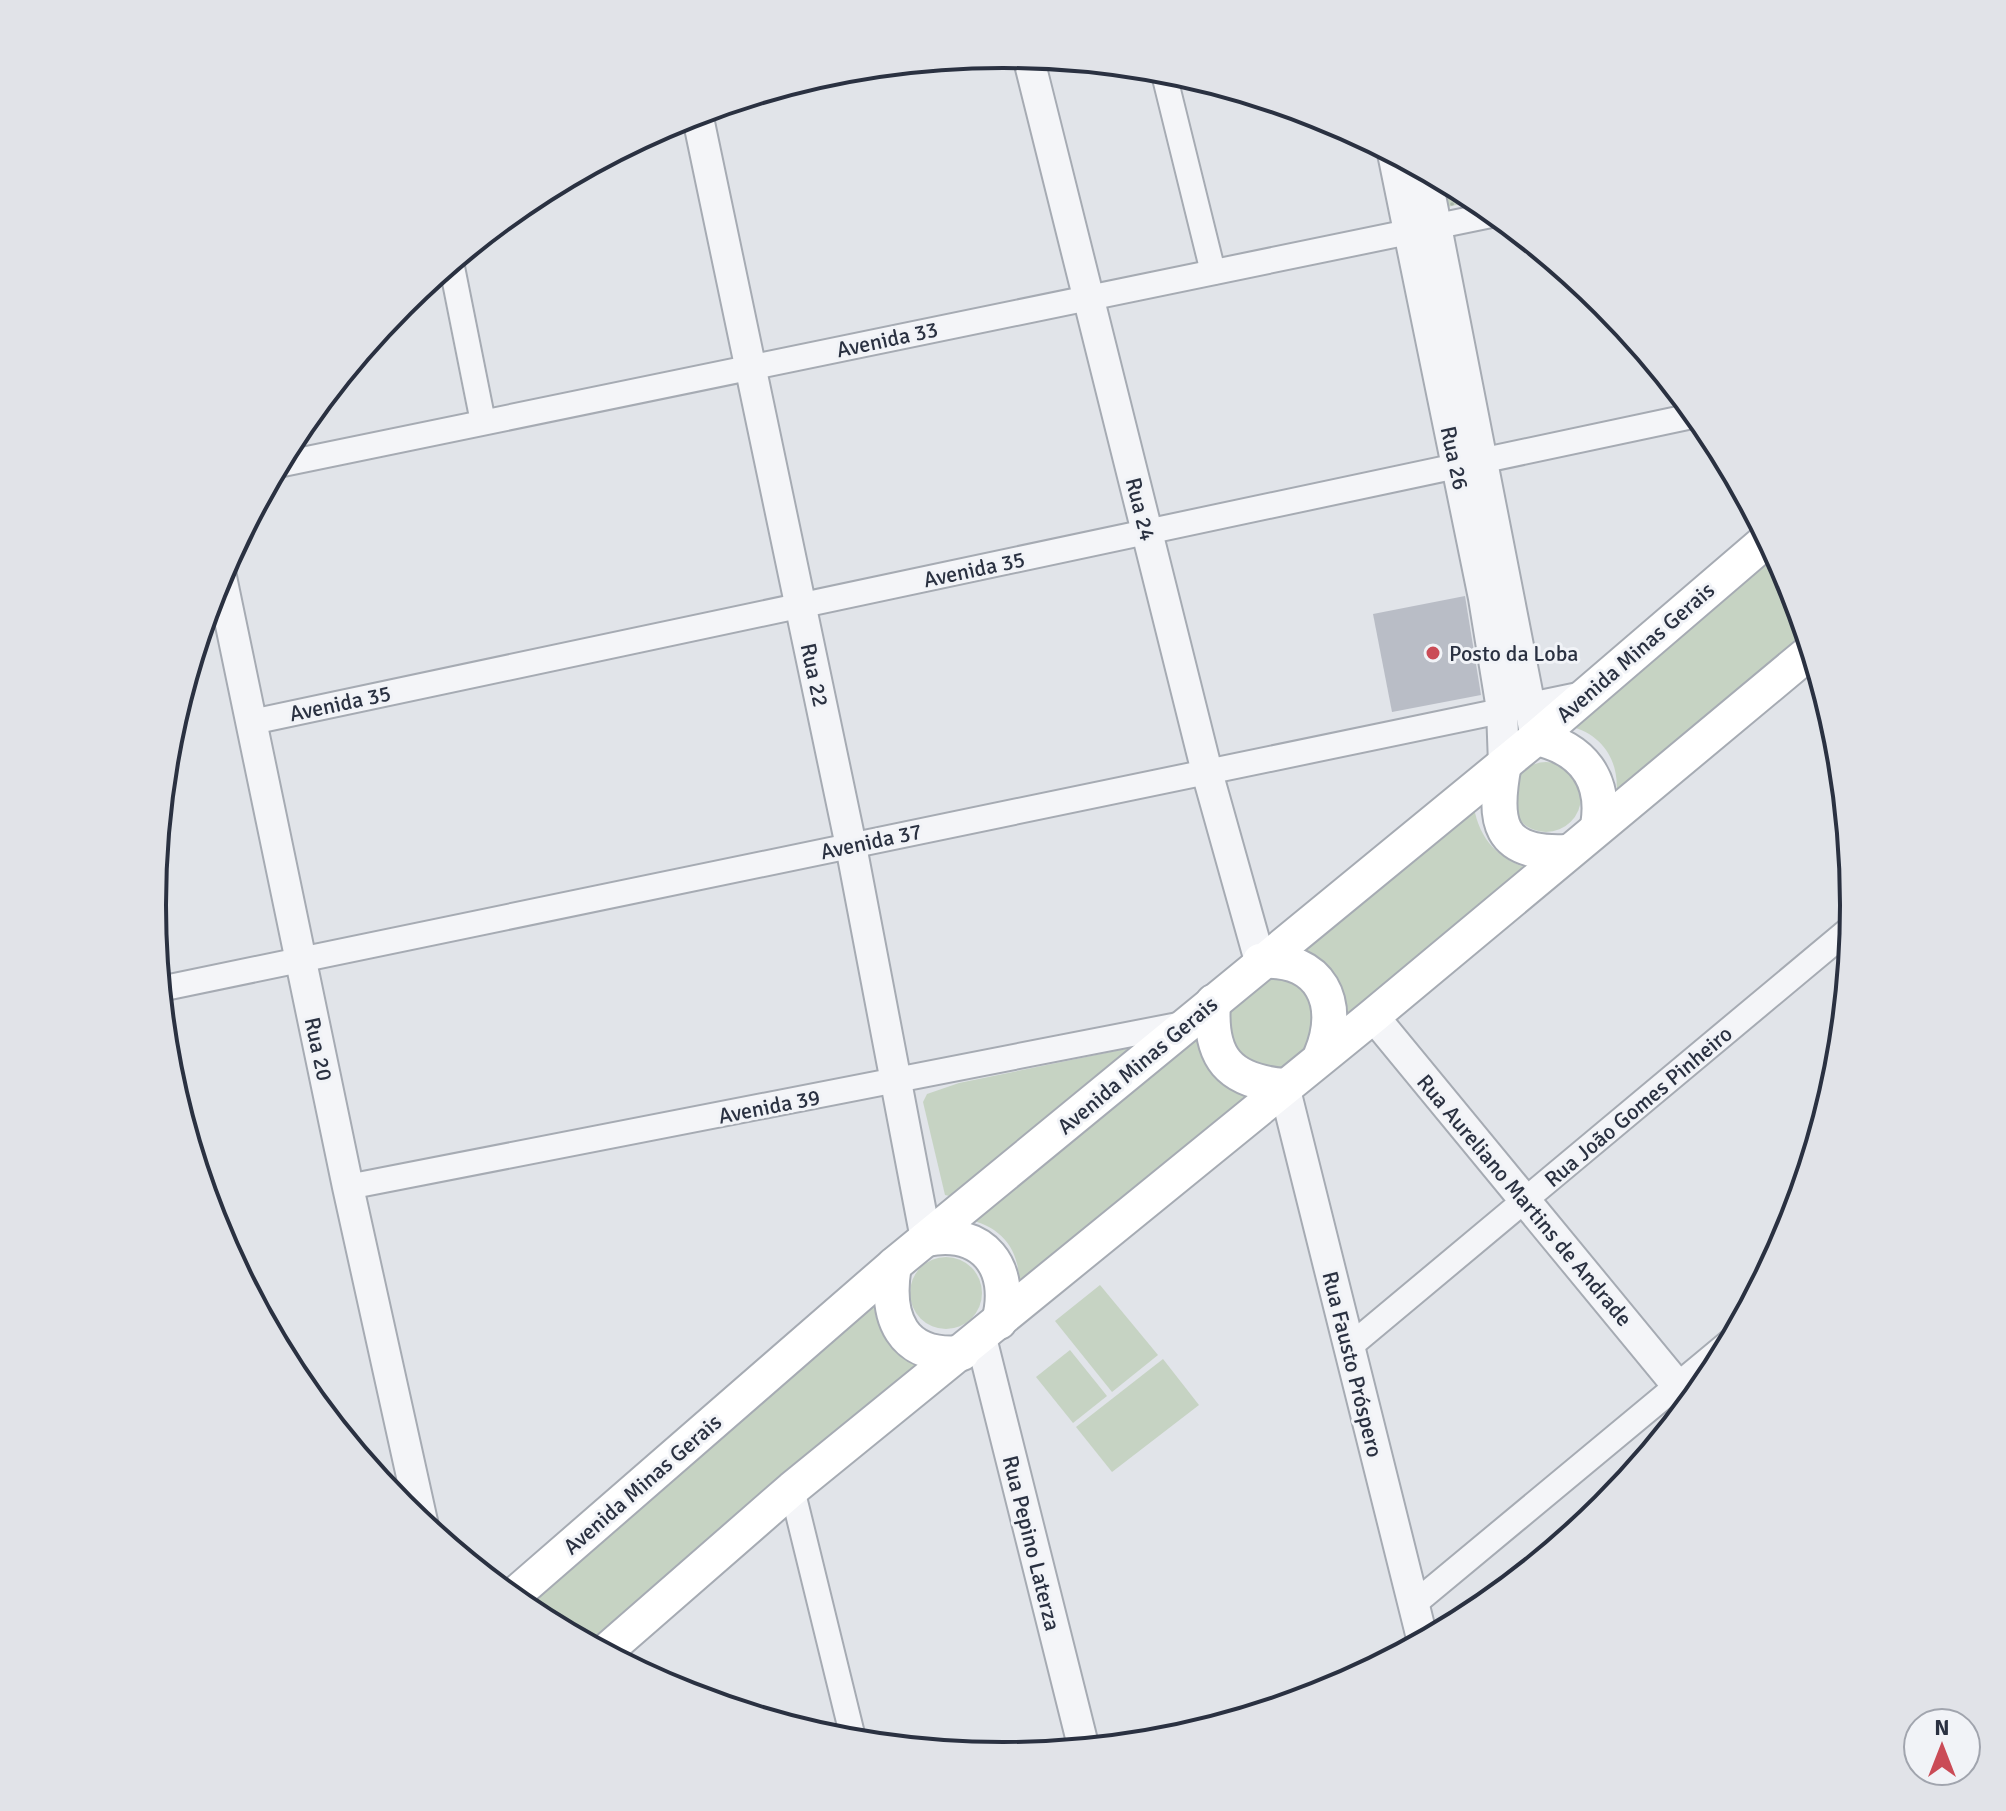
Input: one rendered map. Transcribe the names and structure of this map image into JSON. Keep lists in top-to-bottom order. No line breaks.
{"streets":{"main road":["Avenida Minas Gerais"],"street":["Avenida 33","Rua 26","Rua 24","Avenida 35","Rua 22","Avenida 37","Rua 20","Avenida 39","Rua João Gomes Pinheiro","Rua Aureliano Martins de Andrade","Rua Fausto Próspero","Rua Pepino Laterza"]},"crossings":[["Avenida 33","Rua 26"],["Avenida 33","Rua 24"],["Avenida 33","Rua 22"],["Rua 26","Avenida 35"],["Rua 26","Avenida Minas Gerais"],["Rua 26","Avenida 37"],["Rua 24","Avenida 35"],["Rua 24","Avenida Minas Gerais"],["Rua 24","Avenida 37"],["Rua 24","Avenida 39"],["Rua 24","Rua Fausto Próspero"],["Avenida 35","Rua 22"],["Avenida 35","Rua 20"],["Avenida Minas Gerais","Rua 22"],["Avenida Minas Gerais","Avenida 37"],["Avenida Minas Gerais","Avenida 39"],["Avenida Minas Gerais","Rua Fausto Próspero"],["Avenida Minas Gerais","Rua Pepino Laterza"],["Rua 22","Avenida 37"],["Rua 22","Avenida 39"],["Rua 22","Rua Pepino Laterza"],["Avenida 37","Rua 20"],["Rua 20","Avenida 39"],["Avenida 39","Rua Fausto Próspero"],["Rua João Gomes Pinheiro","Rua Aureliano Martins de Andrade"],["Rua João Gomes Pinheiro","Rua Fausto Próspero"]],"places":["Posto da Loba"],"north":"top"}
